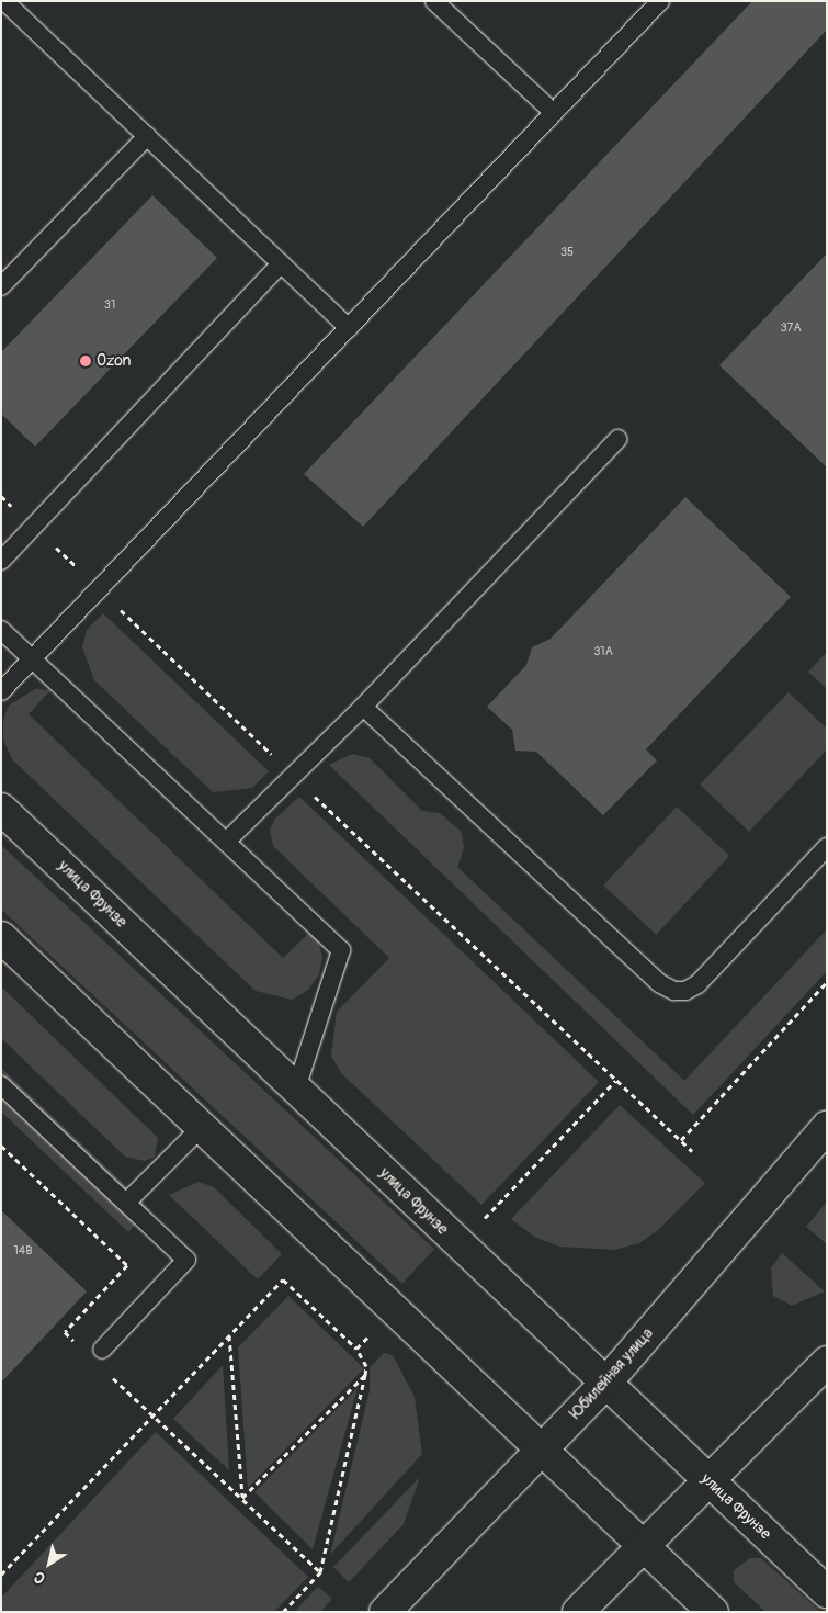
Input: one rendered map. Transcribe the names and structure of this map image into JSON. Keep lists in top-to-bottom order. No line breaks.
{"streets":{"main road":["улица Фрунзе","Юбилейная улица"]},"crossings":[["улица Фрунзе","Юбилейная улица"]],"places":["Ozon"],"house_numbers":["35","31","37А","31А","14В"],"north":"bottom left"}
